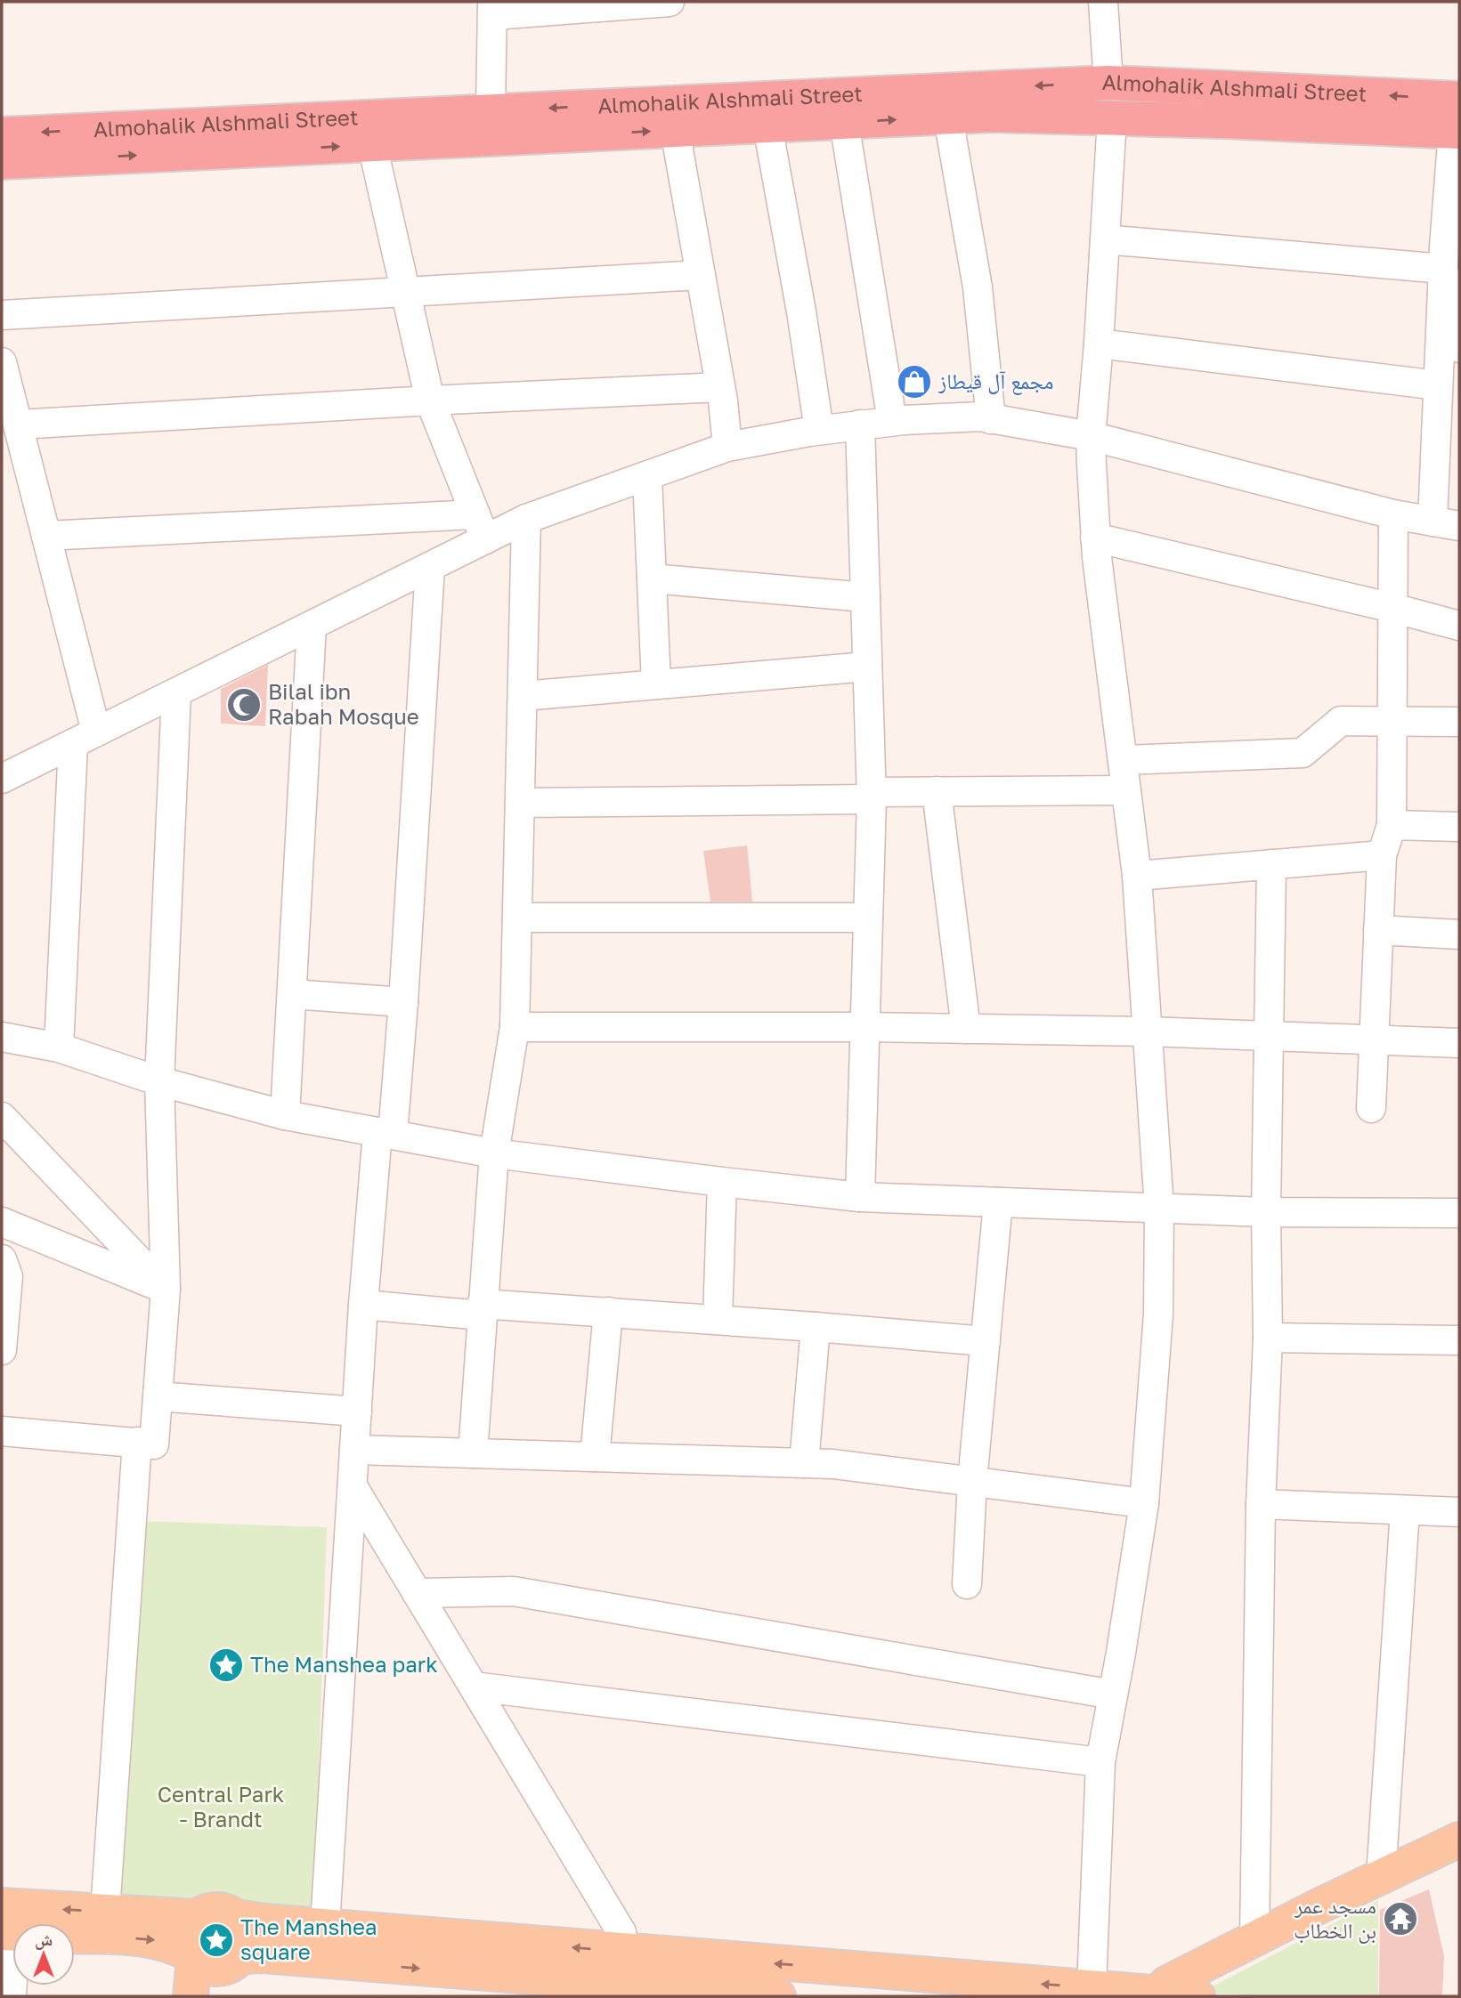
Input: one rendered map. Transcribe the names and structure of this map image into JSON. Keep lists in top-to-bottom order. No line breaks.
{"streets":{"highway":["Almohalik Alshmali Street"]},"parks":["Central Park - Brandt"],"places":{"shop":["مجمع آل قيطاز"],"mosque":["Bilal ibn Rabah Mosque"],"place":["The Manshea park","The Manshea square"],"temple":["مسجد عمر بن الخطاب"]},"north":"top"}
